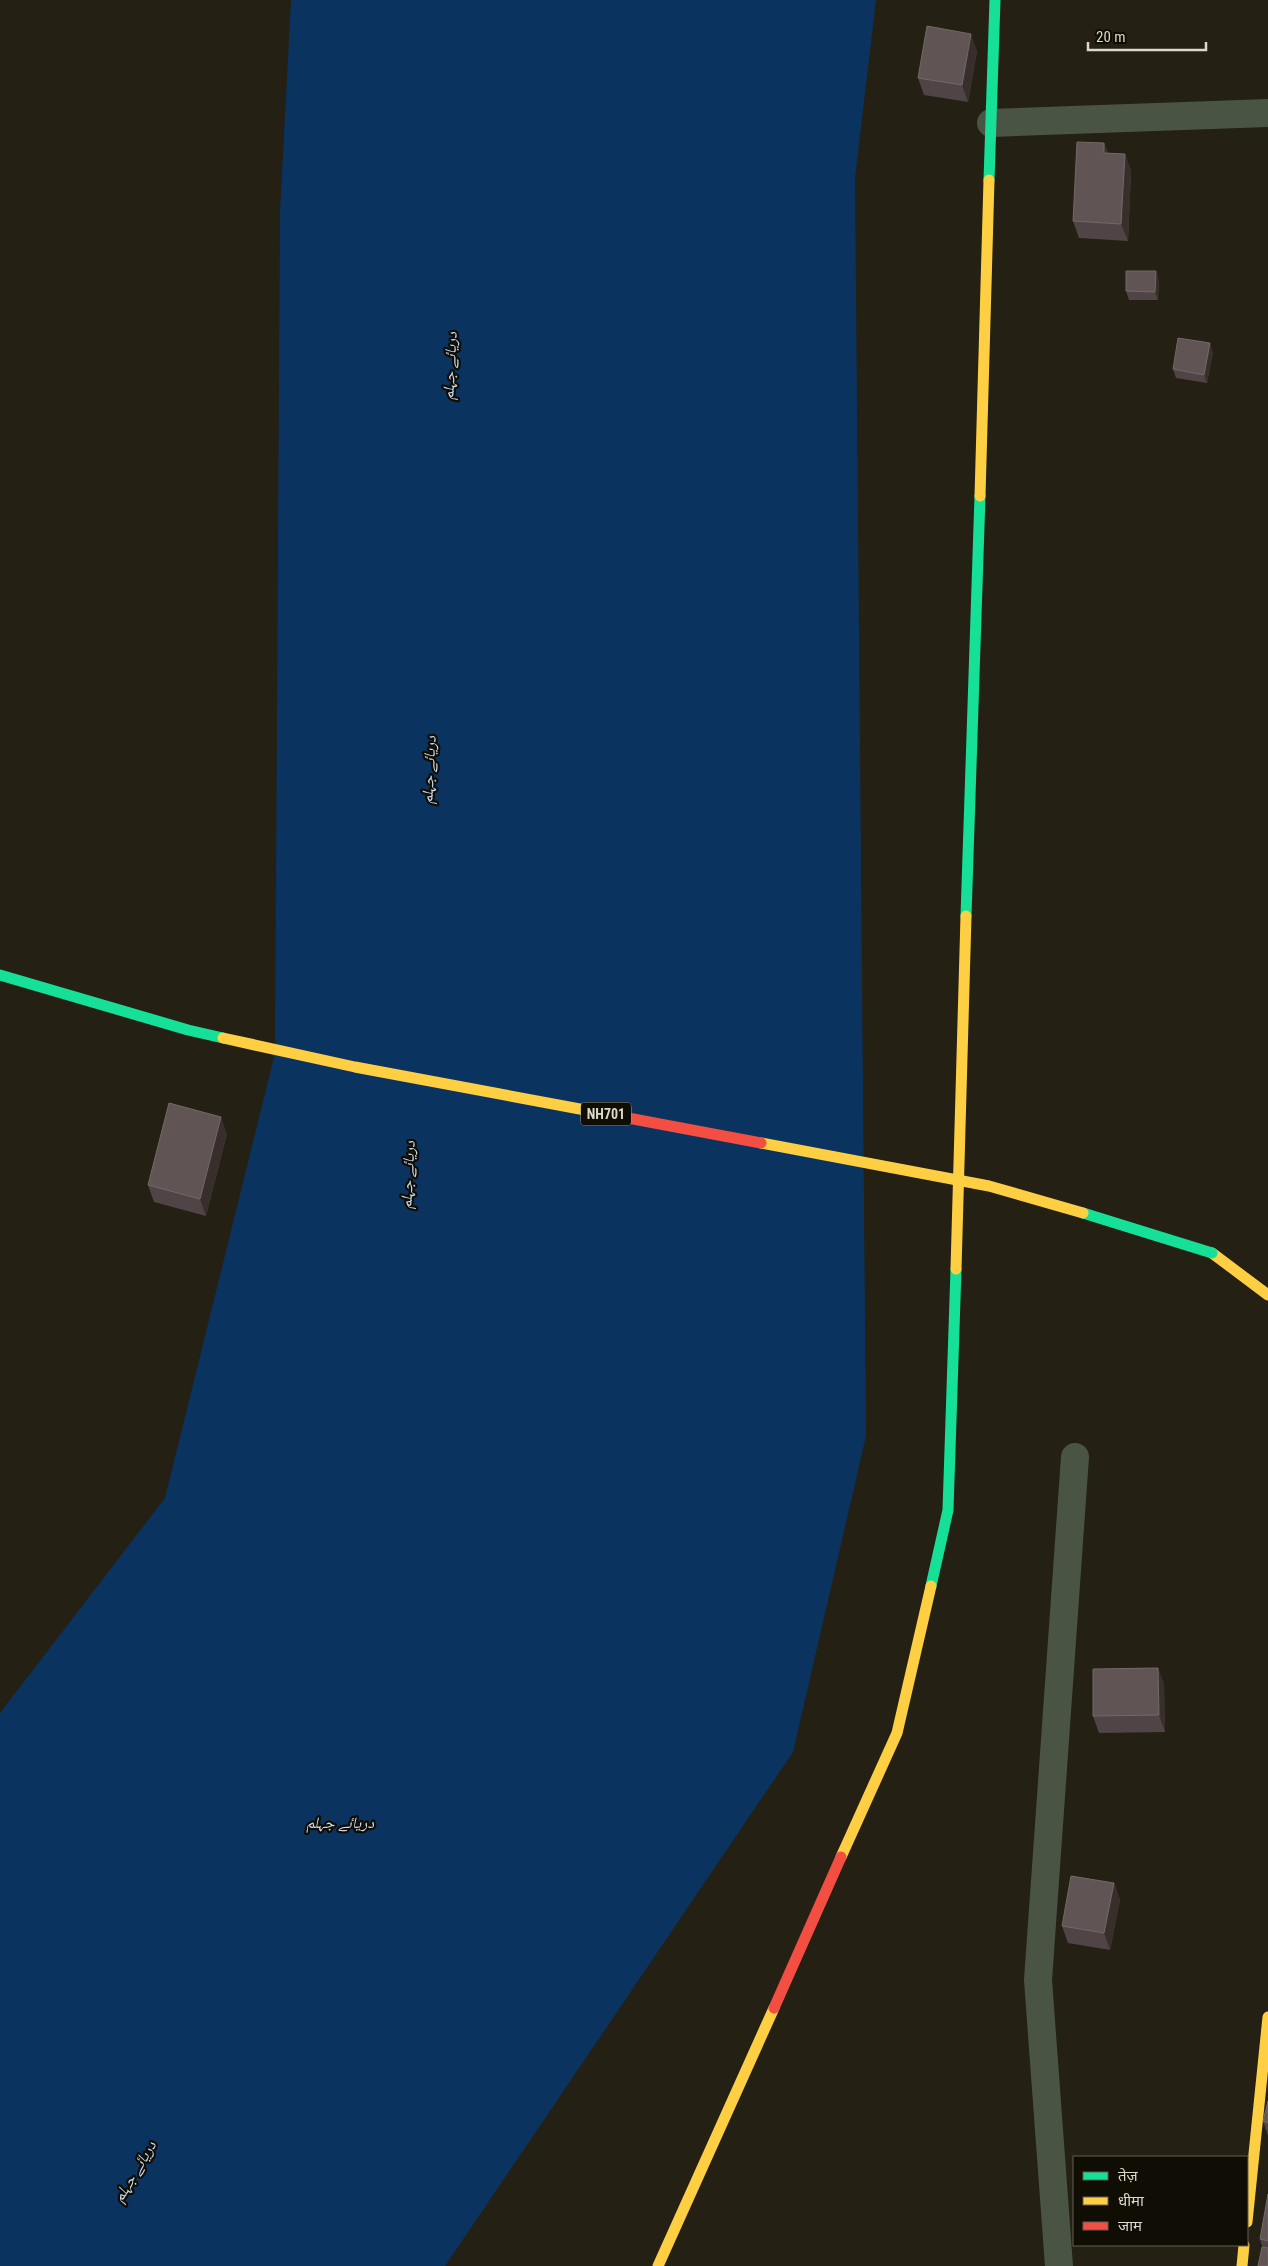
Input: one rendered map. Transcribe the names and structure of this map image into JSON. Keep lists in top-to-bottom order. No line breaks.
{"streets":{"main road":["NH701"]},"water":["دریائے جہلم"],"legend":["तेज़","धीमा","जाम"],"scale_bar":"20 m"}
